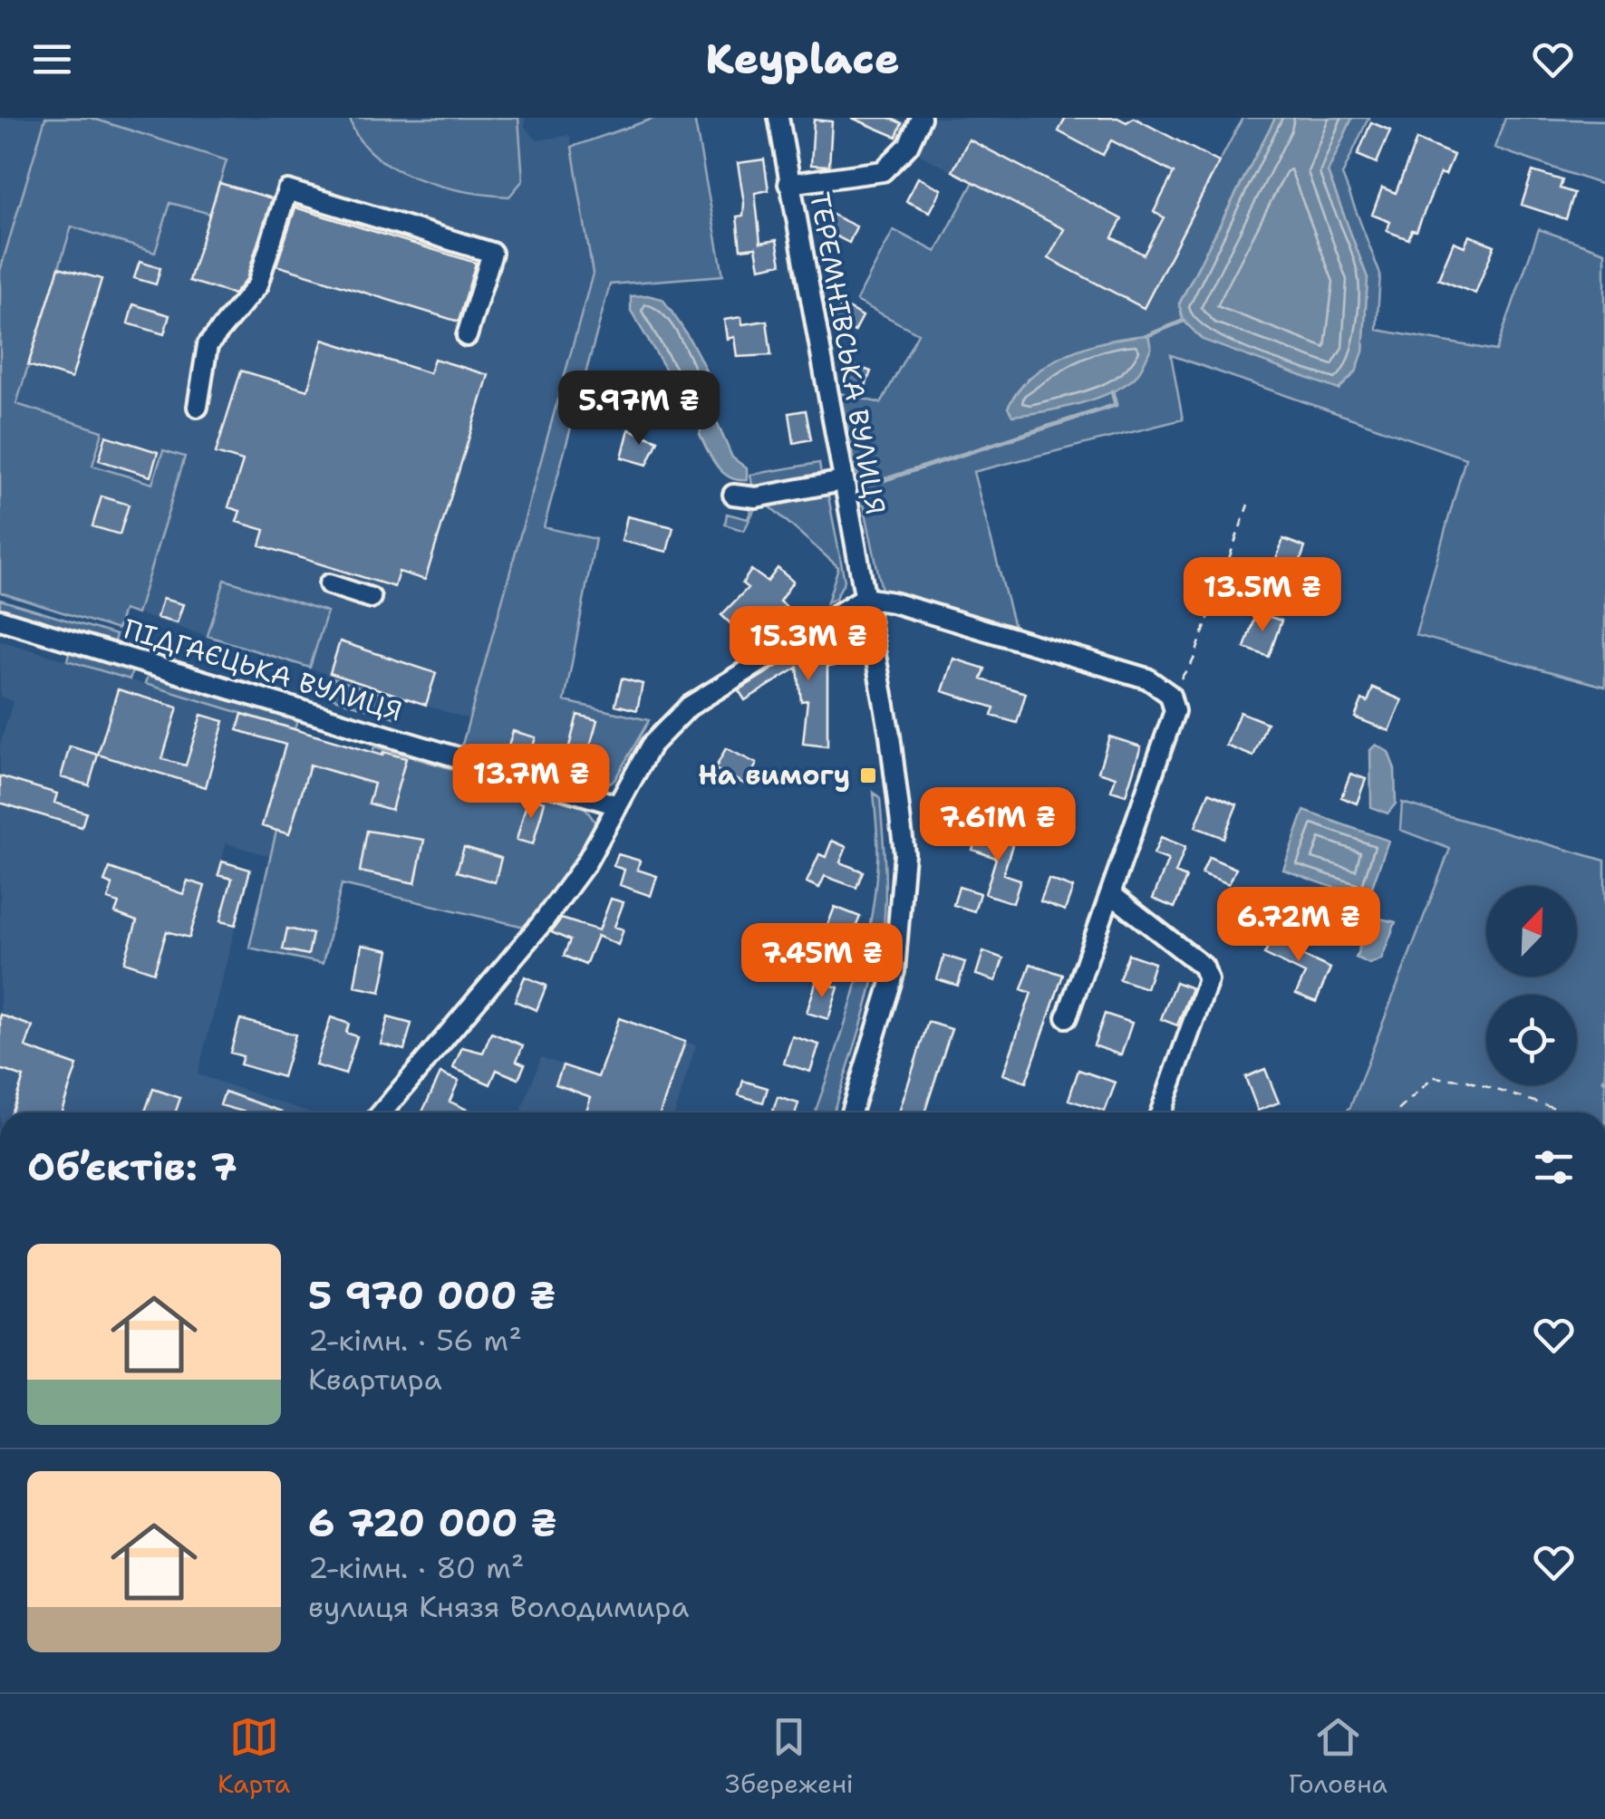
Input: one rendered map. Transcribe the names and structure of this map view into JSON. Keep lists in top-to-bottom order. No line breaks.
{"streets":{"street":["ТЕРЕМНІВСЬКА ВУЛИЦЯ","ПІДГАЄЦЬКА ВУЛИЦЯ"]},"places":{"transit":["На вимогу"]},"north":"top right","page":{"header":"Keyplace","price":["5.97M ₴","13.5M ₴","15.3M ₴","13.7M ₴","7.61M ₴","6.72M ₴","7.45M ₴"],"heading":"Об’єктів: 7","list":[{"name":"5 970 000 ₴","note":"2-кімн. · 56 m² · Квартира"},{"name":"6 720 000 ₴","note":"2-кімн. · 80 m² · вулиця Князя Володимира"}],"tabs":["Карта","Збережені","Головна"]}}
